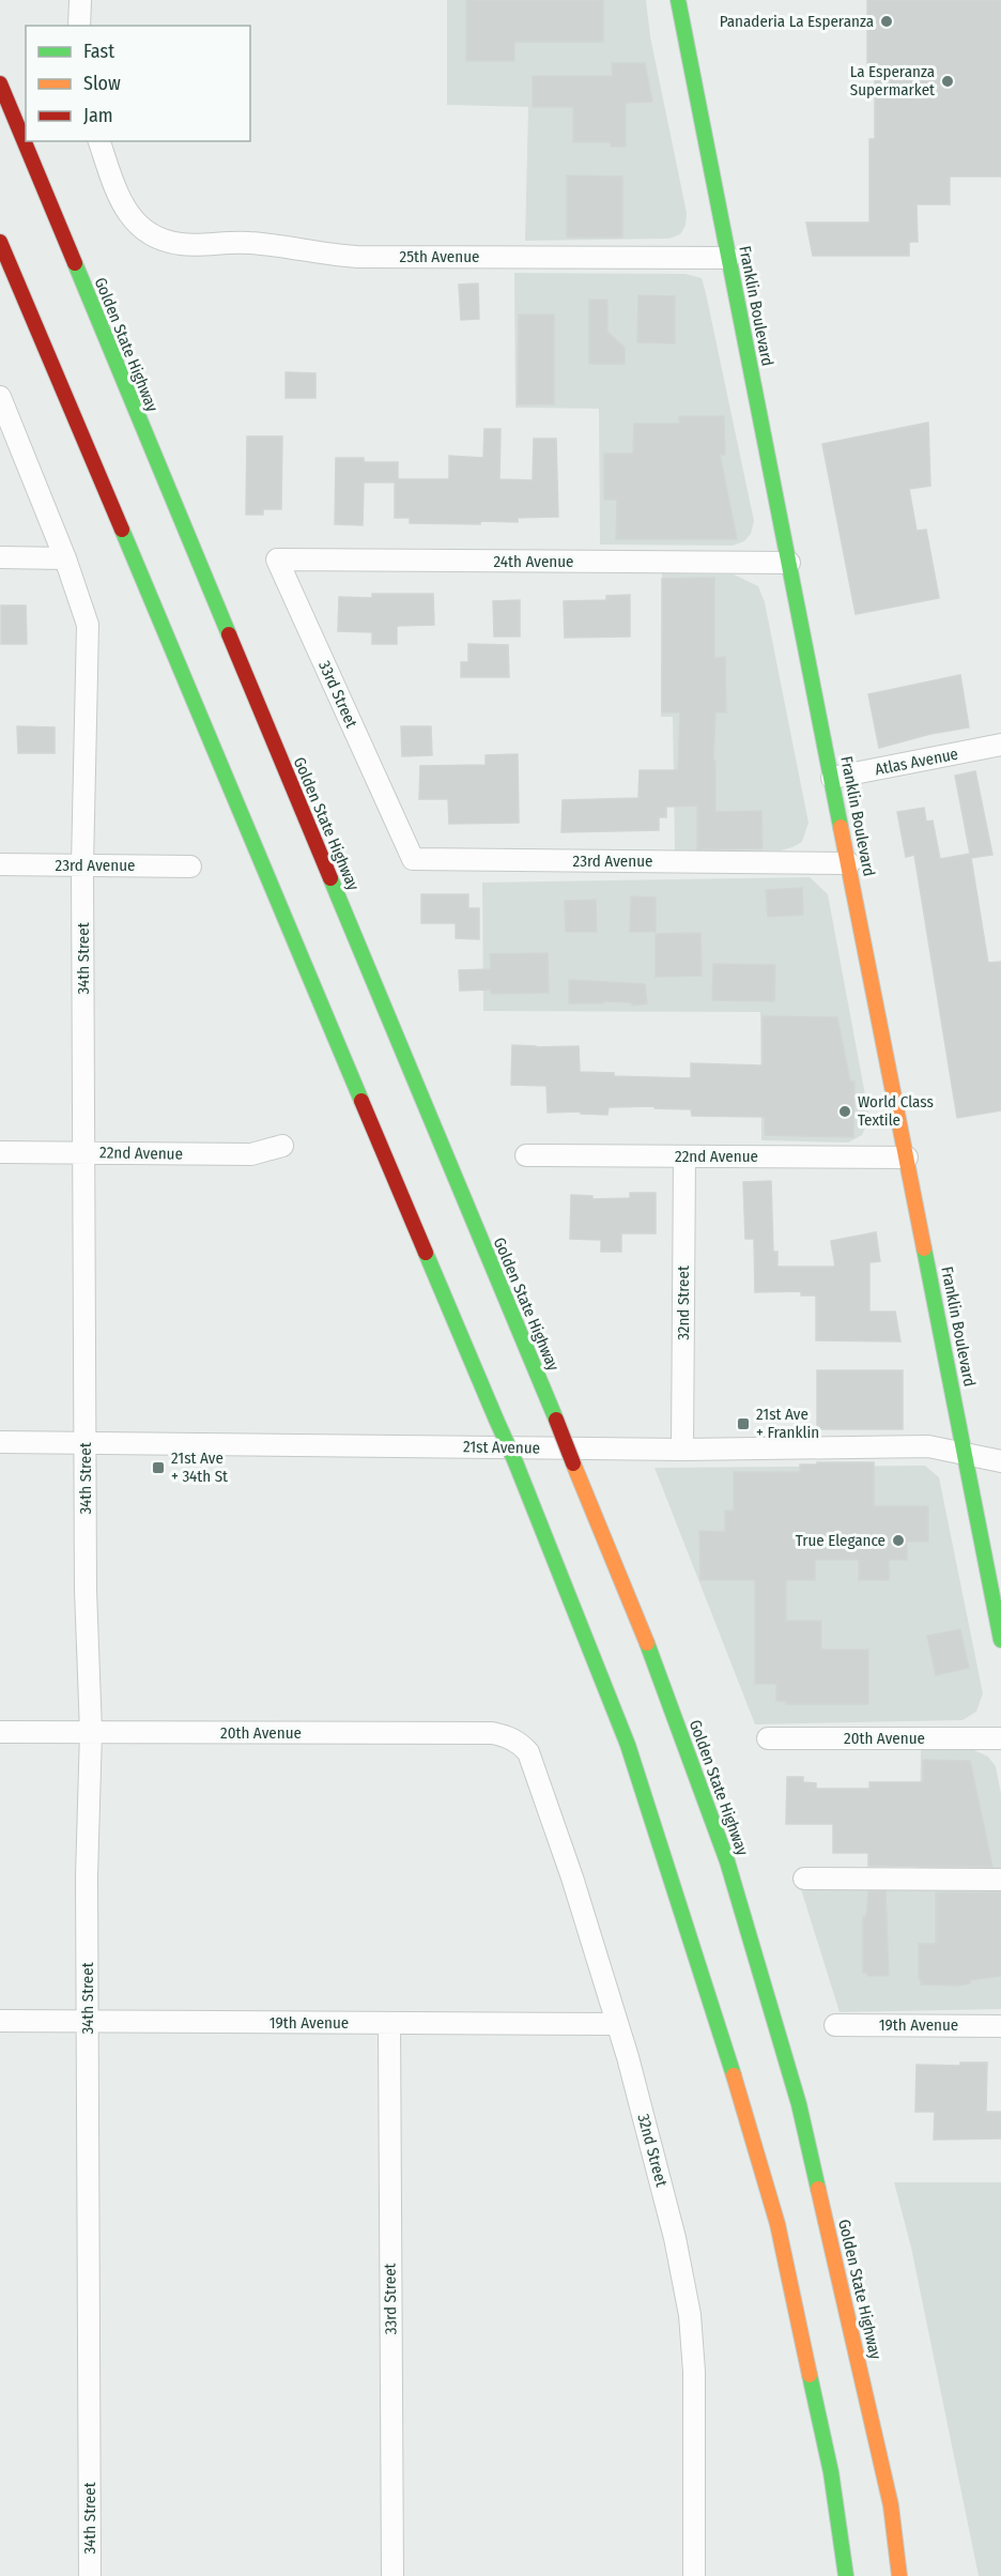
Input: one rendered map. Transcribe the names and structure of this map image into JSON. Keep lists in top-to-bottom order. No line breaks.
{"streets":{"main road":["Franklin Boulevard","Golden State Highway"],"street":["25th Avenue","24th Avenue","33rd Street","Atlas Avenue","23rd Avenue","34th Street","22nd Avenue","32nd Street","21st Avenue","20th Avenue","19th Avenue"]},"crossings":[["25th Avenue","Franklin Boulevard"],["Franklin Boulevard","24th Avenue"],["Franklin Boulevard","Atlas Avenue"],["Franklin Boulevard","23rd Avenue"],["Franklin Boulevard","22nd Avenue"],["Franklin Boulevard","21st Avenue"],["24th Avenue","33rd Street"],["33rd Street","23rd Avenue"],["33rd Street","19th Avenue"],["23rd Avenue","34th Street"],["34th Street","22nd Avenue"],["34th Street","21st Avenue"],["34th Street","20th Avenue"],["34th Street","19th Avenue"],["22nd Avenue","32nd Street"],["32nd Street","21st Avenue"],["32nd Street","20th Avenue"],["32nd Street","19th Avenue"]],"places":{"other":["Panaderia La Esperanza","La Esperanza Supermarket","World Class Textile","True Elegance"],"transit":["21st Ave + Franklin","21st Ave + 34th St"]},"legend":["Fast","Slow","Jam"]}
